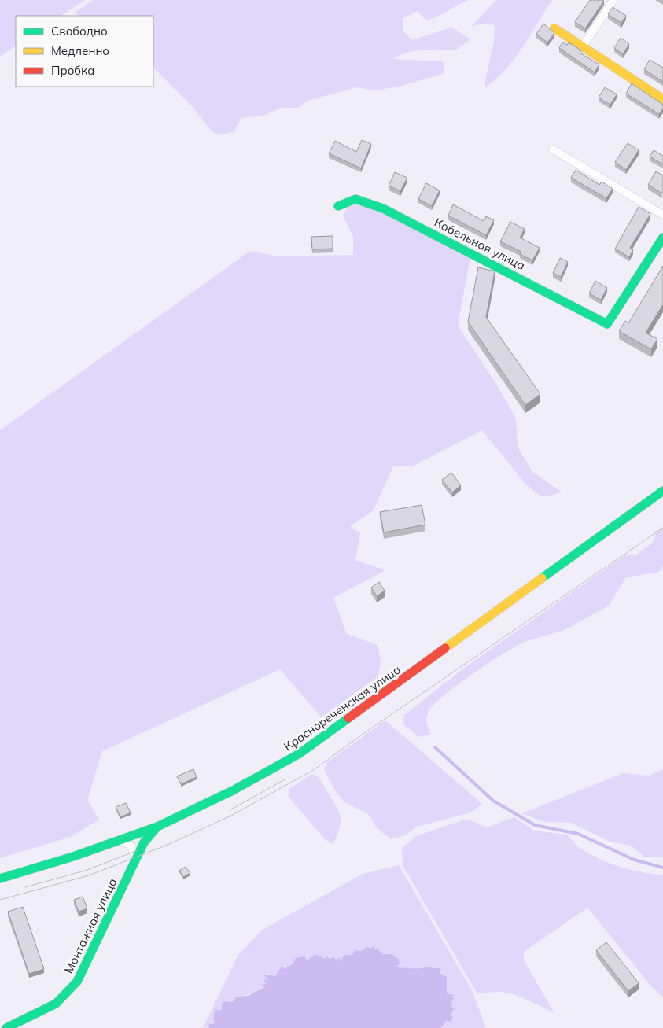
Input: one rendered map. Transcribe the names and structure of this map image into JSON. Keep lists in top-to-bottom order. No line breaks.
{"streets":{"street":["Кабельная улица","Краснореченская улица","Монтажная улица"]},"crossings":[["Краснореченская улица","Монтажная улица"]],"legend":["Свободно","Медленно","Пробка"]}
